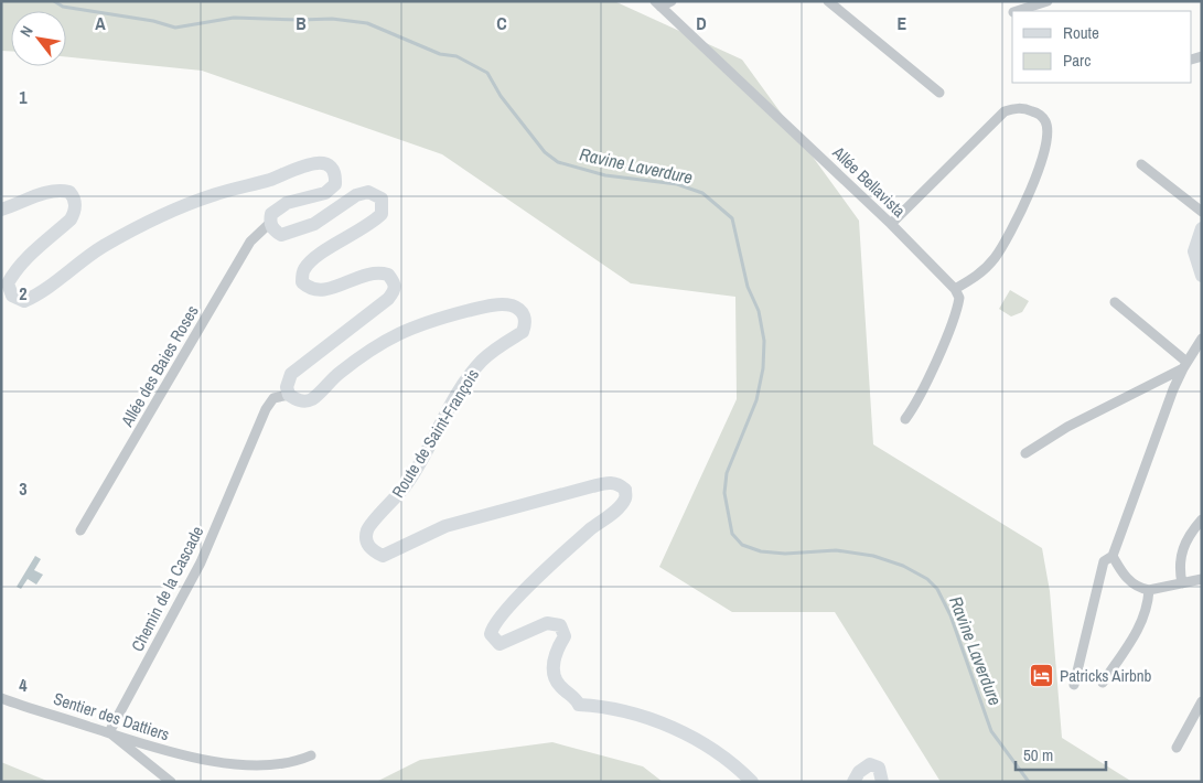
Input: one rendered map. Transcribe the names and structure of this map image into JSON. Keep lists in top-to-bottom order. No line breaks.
{"streets":{"main road":["Route de Saint-François"],"street":["Allée Bellavista","Allée des Baies Roses","Chemin de la Cascade","Sentier des Dattiers"]},"crossings":[["Route de Saint-François","Chemin de la Cascade"],["Chemin de la Cascade","Sentier des Dattiers"]],"water":["Ravine Laverdure"],"places":{"hotel":["Patricks Airbnb"]},"legend":["Route","Parc"],"scale_bar":"50 m","north":"top left","grid":{"columns":["A","B","C","D","E"],"rows":["1","2","3","4"]}}
